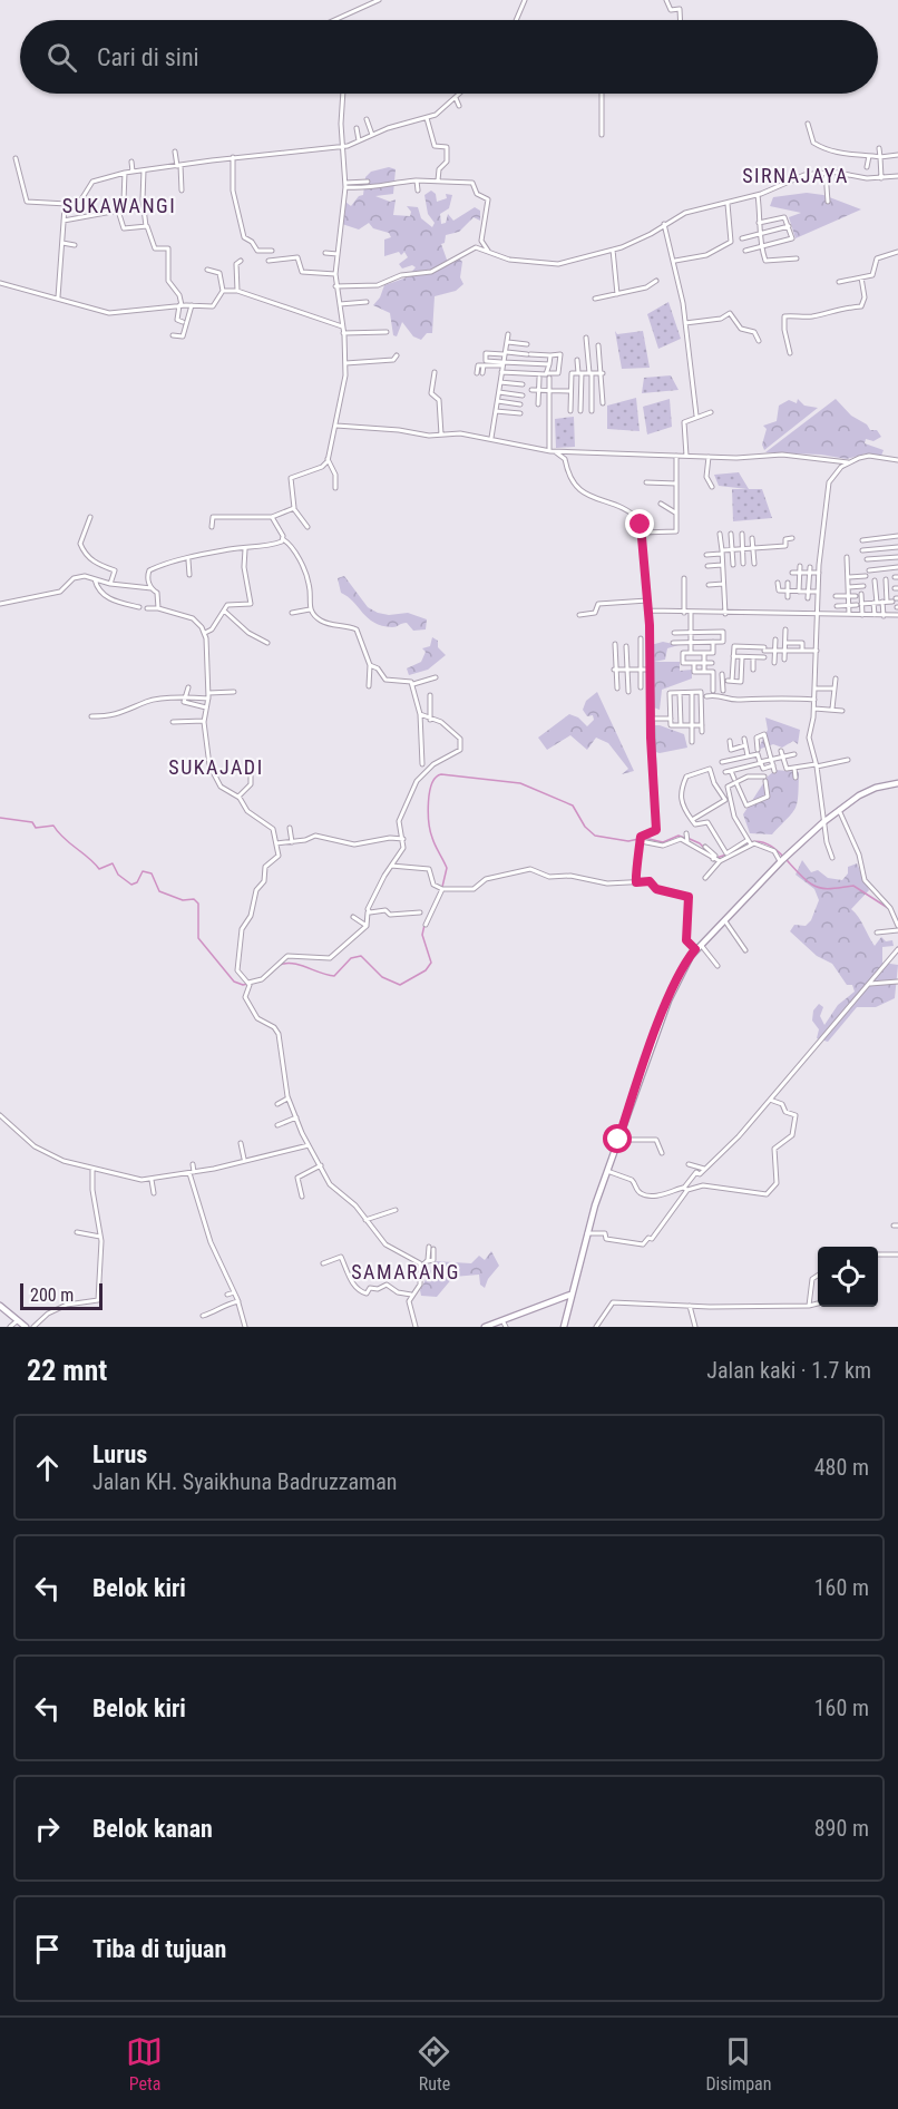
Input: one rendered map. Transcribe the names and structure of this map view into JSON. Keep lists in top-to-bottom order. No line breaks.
{"districts":["SIRNAJAYA","SUKAWANGI","SUKAJADI","SAMARANG"],"scale_bar":"200 m","page":{"search":"Cari di sini","scale":"200 m","heading":["22 mnt","Jalan kaki · 1.7 km"],"list":[["Lurus","Jalan KH. Syaikhuna Badruzzaman","480 m"],["Belok kiri","160 m"],["Belok kiri","160 m"],["Belok kanan","890 m"],"Tiba di tujuan"],"nav":["Peta","Rute","Disimpan"]}}
